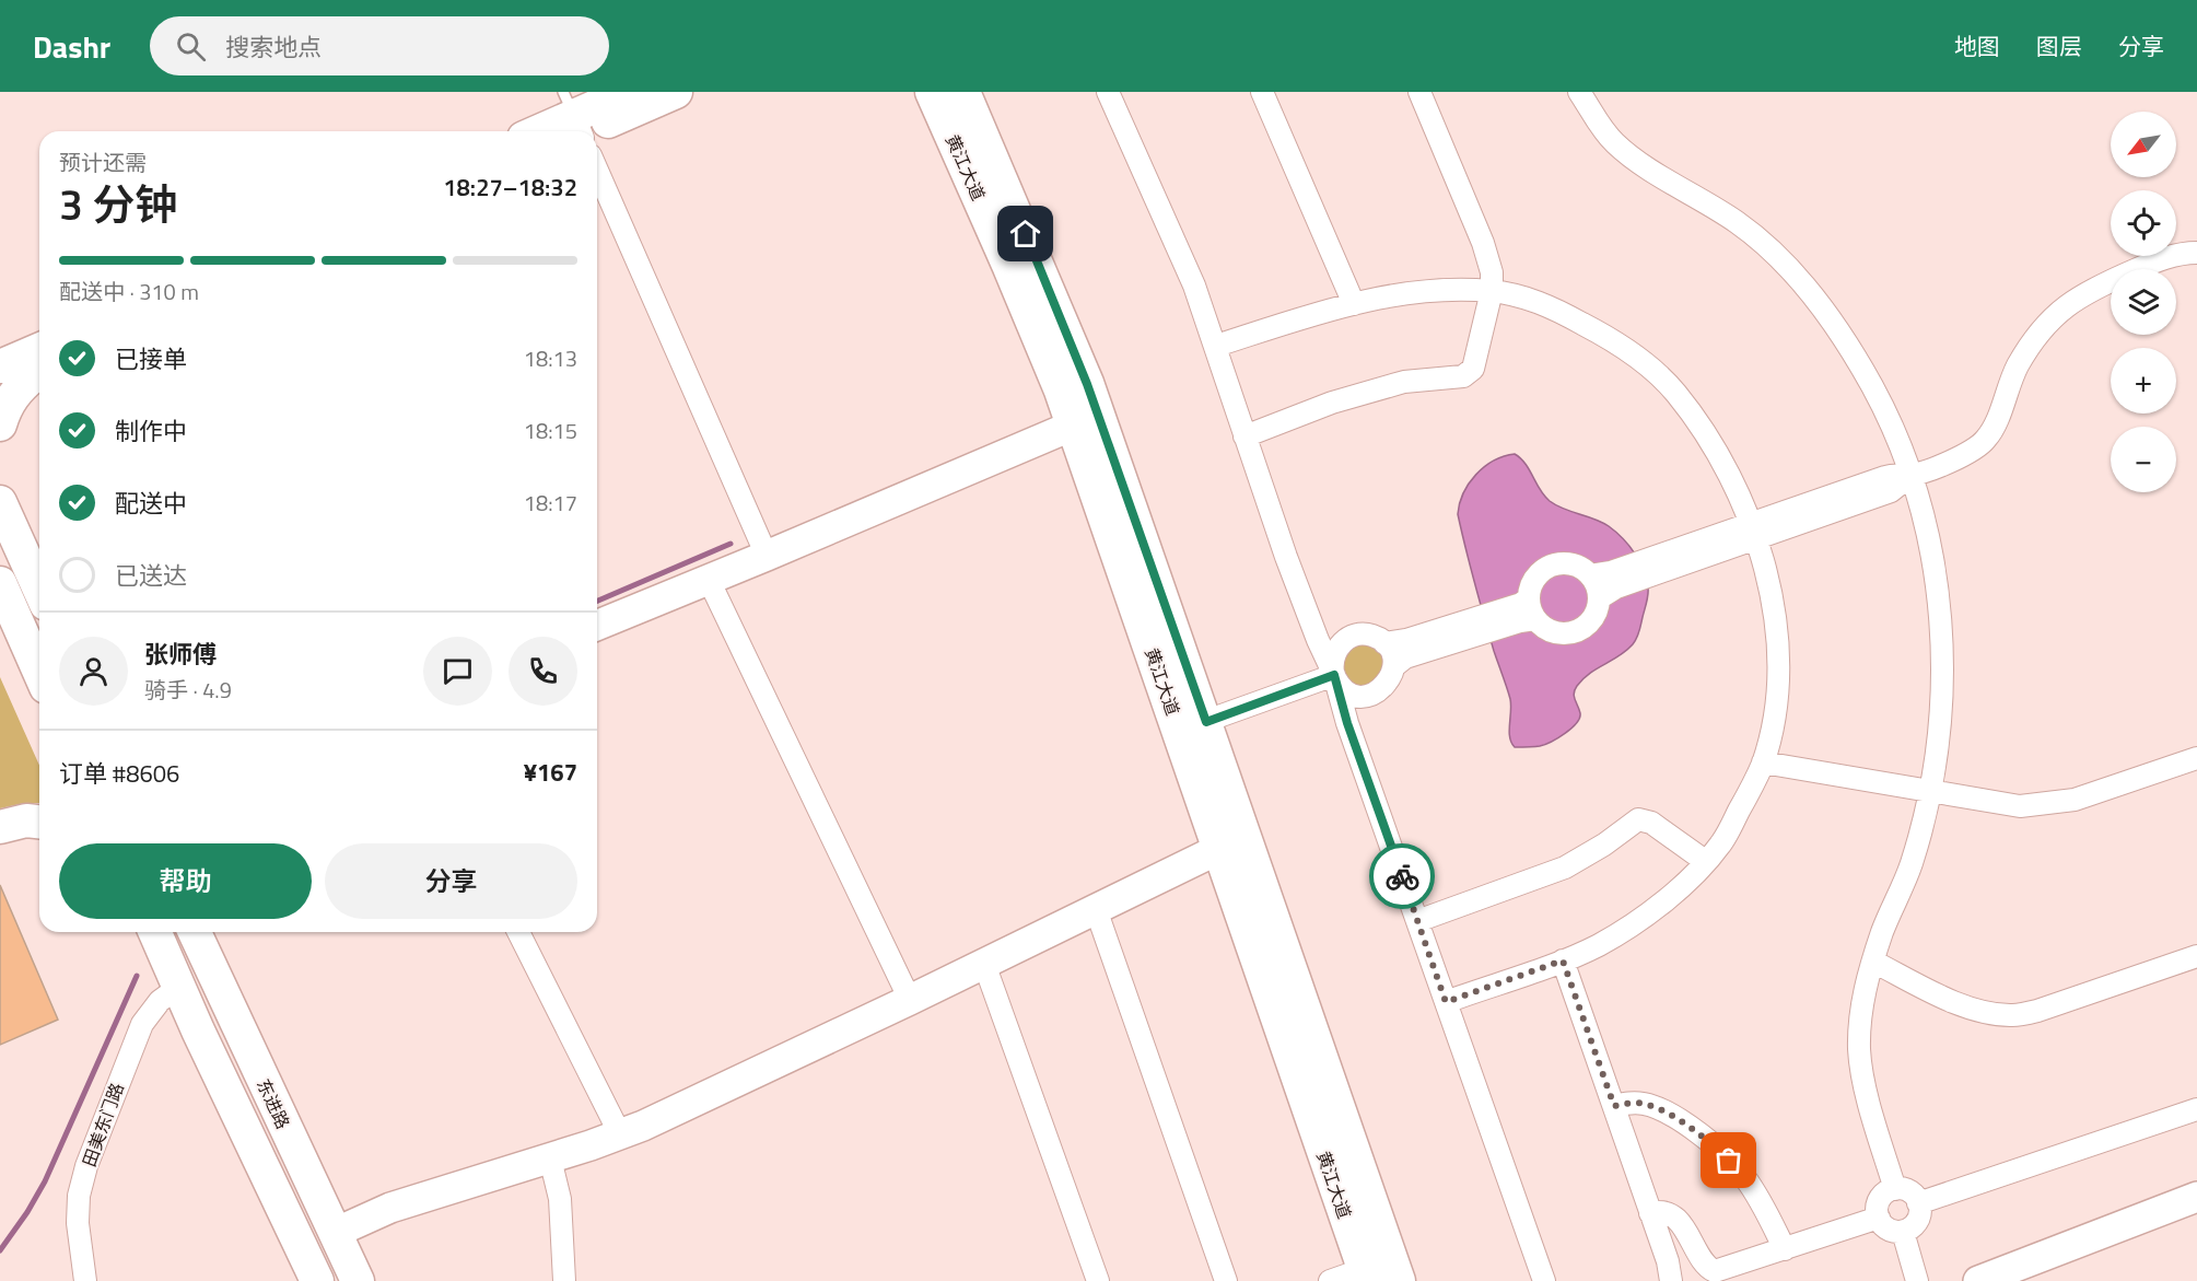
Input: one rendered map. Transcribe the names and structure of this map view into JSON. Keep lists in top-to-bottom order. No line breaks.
{"streets":{"main road":["黄江大道","东进路"],"street":["田美东门路"]},"crossings":[["东进路","田美东门路"]],"north":"bottom left","page":{"header":"Dashr","search":"搜索地点","nav":["地图","图层","分享"],"map_buttons":["+","−"],"heading":["3 分钟","预计还需","18:27–18:32"],"panel":["张师傅","骑手 · 4.9","订单 #8606","¥167"],"bar":"配送中 · 310 m","list":[["已接单","18:13"],["制作中","18:15"],["配送中","18:17"],"已送达"],"buttons":["帮助","分享"]}}
